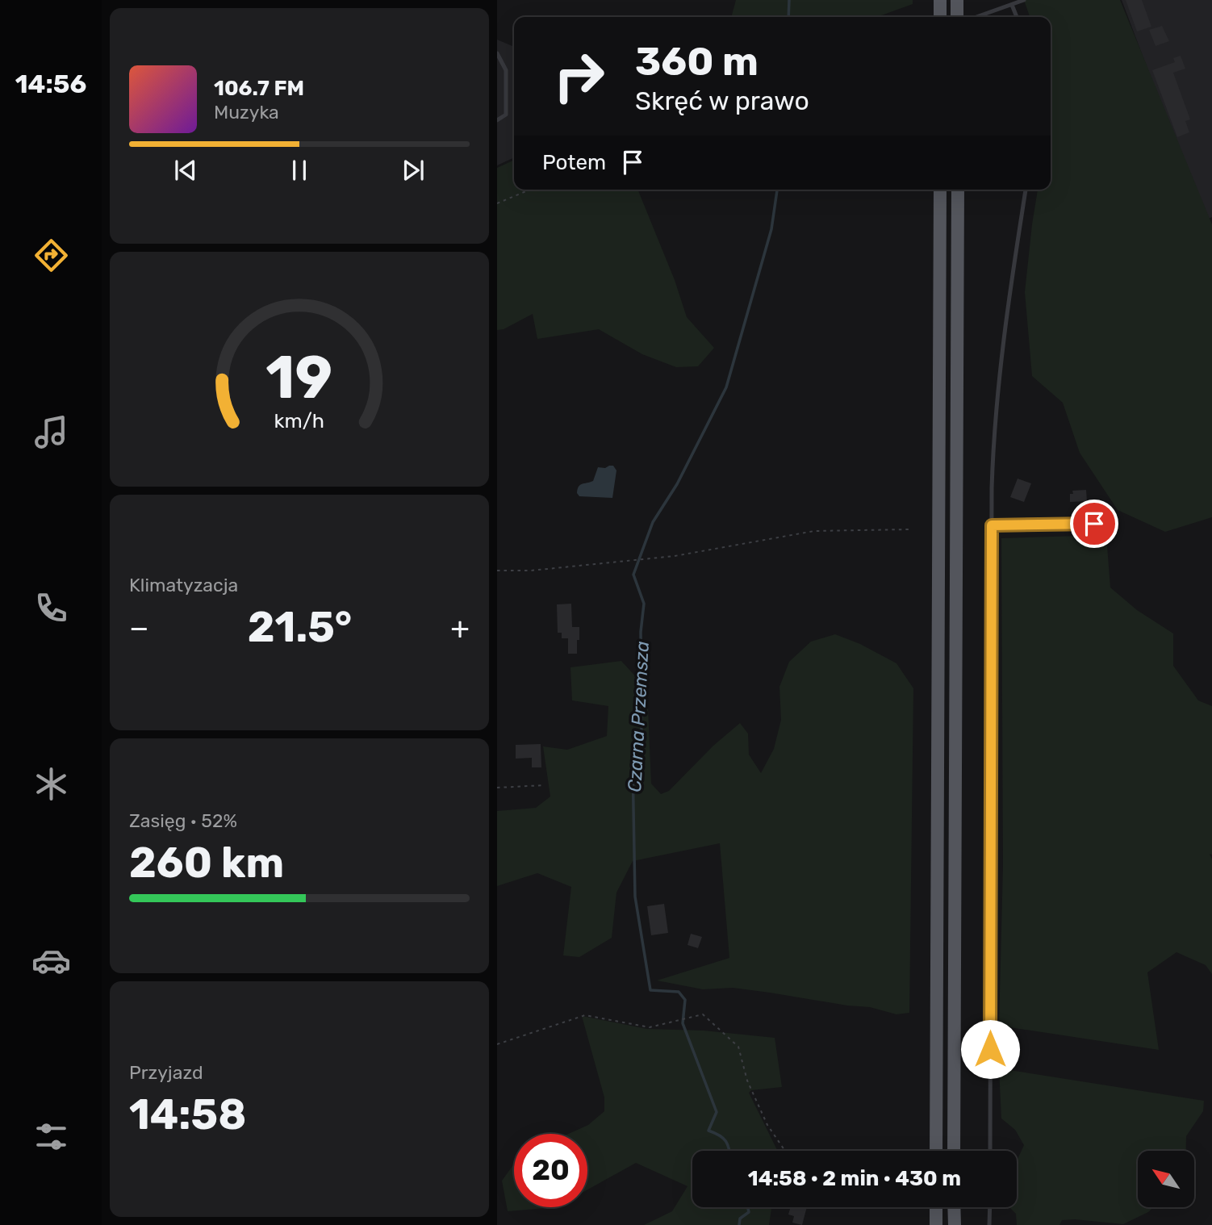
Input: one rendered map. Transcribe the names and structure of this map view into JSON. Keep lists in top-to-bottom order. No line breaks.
{"water":["Czarna Przemsza"],"north":"top left","page":{"tabs":"14:56","turn":["360 m","Skręć w prawo"],"song":["106.7 FM","Muzyka"],"then":"Potem","tile":["Klimatyzacja",["Zasięg · 52%","260 km"],["Przyjazd","14:58"]],"heat":["−","21.5°","+"],"limit":"20","trip":"14:58 · 2 min · 430 m","gauge":["19","km/h"]}}
